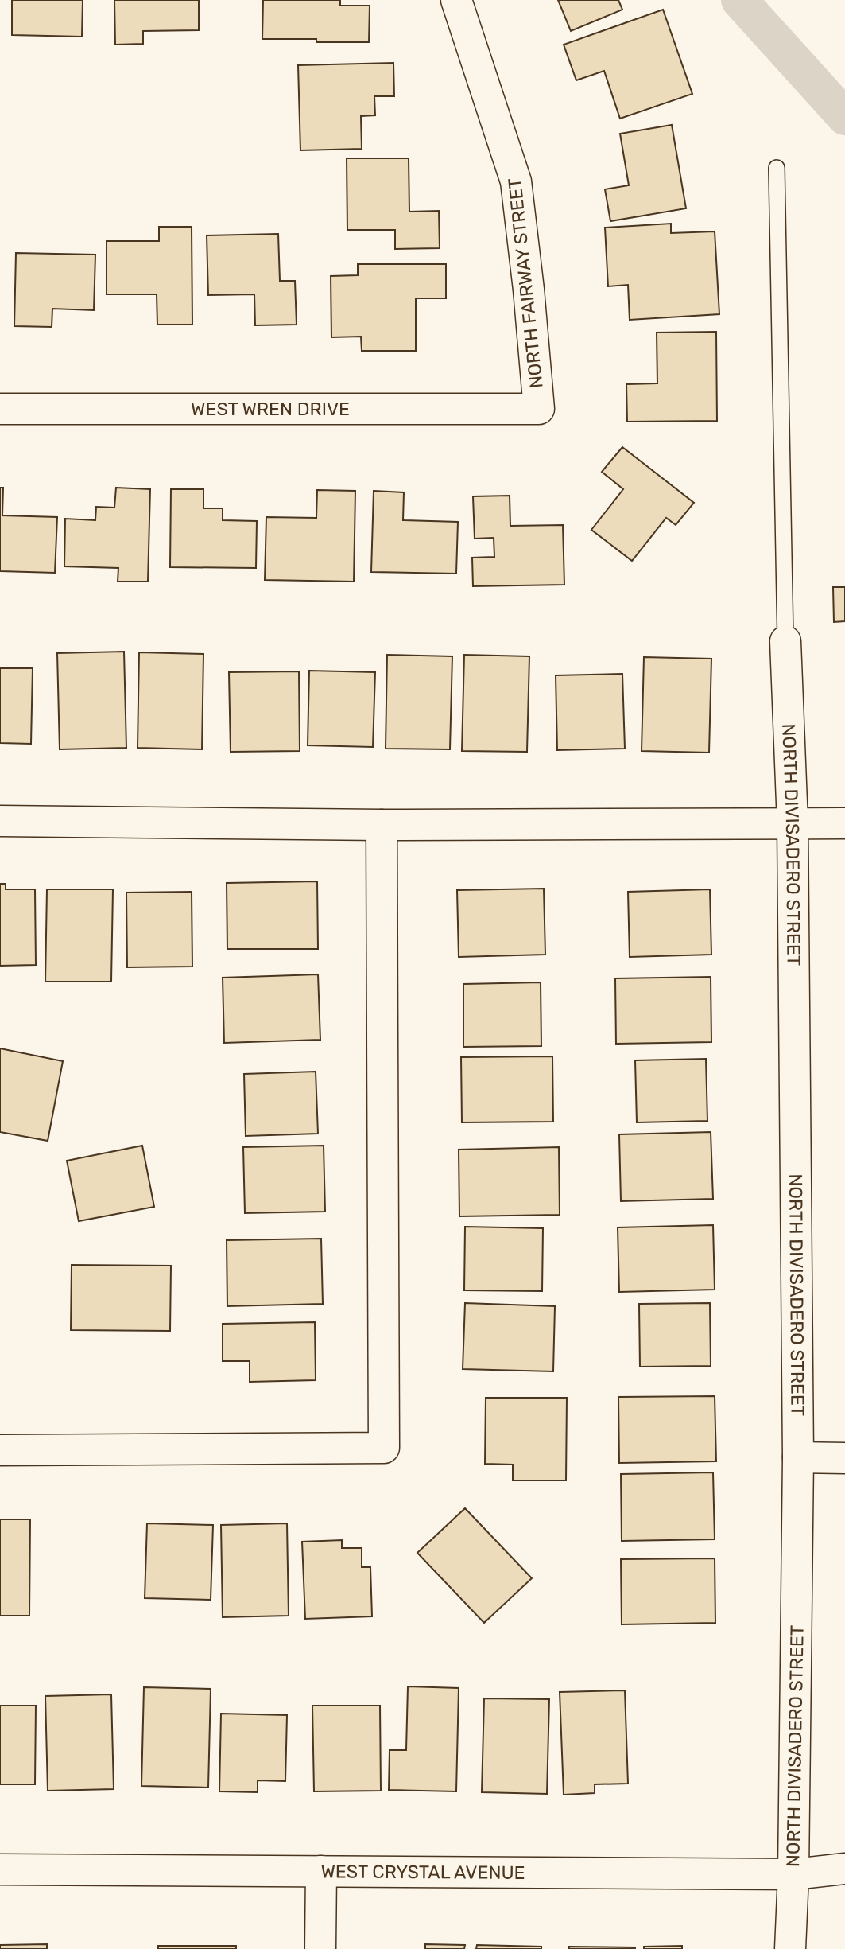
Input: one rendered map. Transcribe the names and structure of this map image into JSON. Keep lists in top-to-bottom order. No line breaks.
{"streets":{"street":["NORTH FAIRWAY STREET","WEST WREN DRIVE","NORTH DIVISADERO STREET","WEST CRYSTAL AVENUE"]},"crossings":[["NORTH FAIRWAY STREET","WEST WREN DRIVE"],["NORTH DIVISADERO STREET","WEST CRYSTAL AVENUE"]]}
